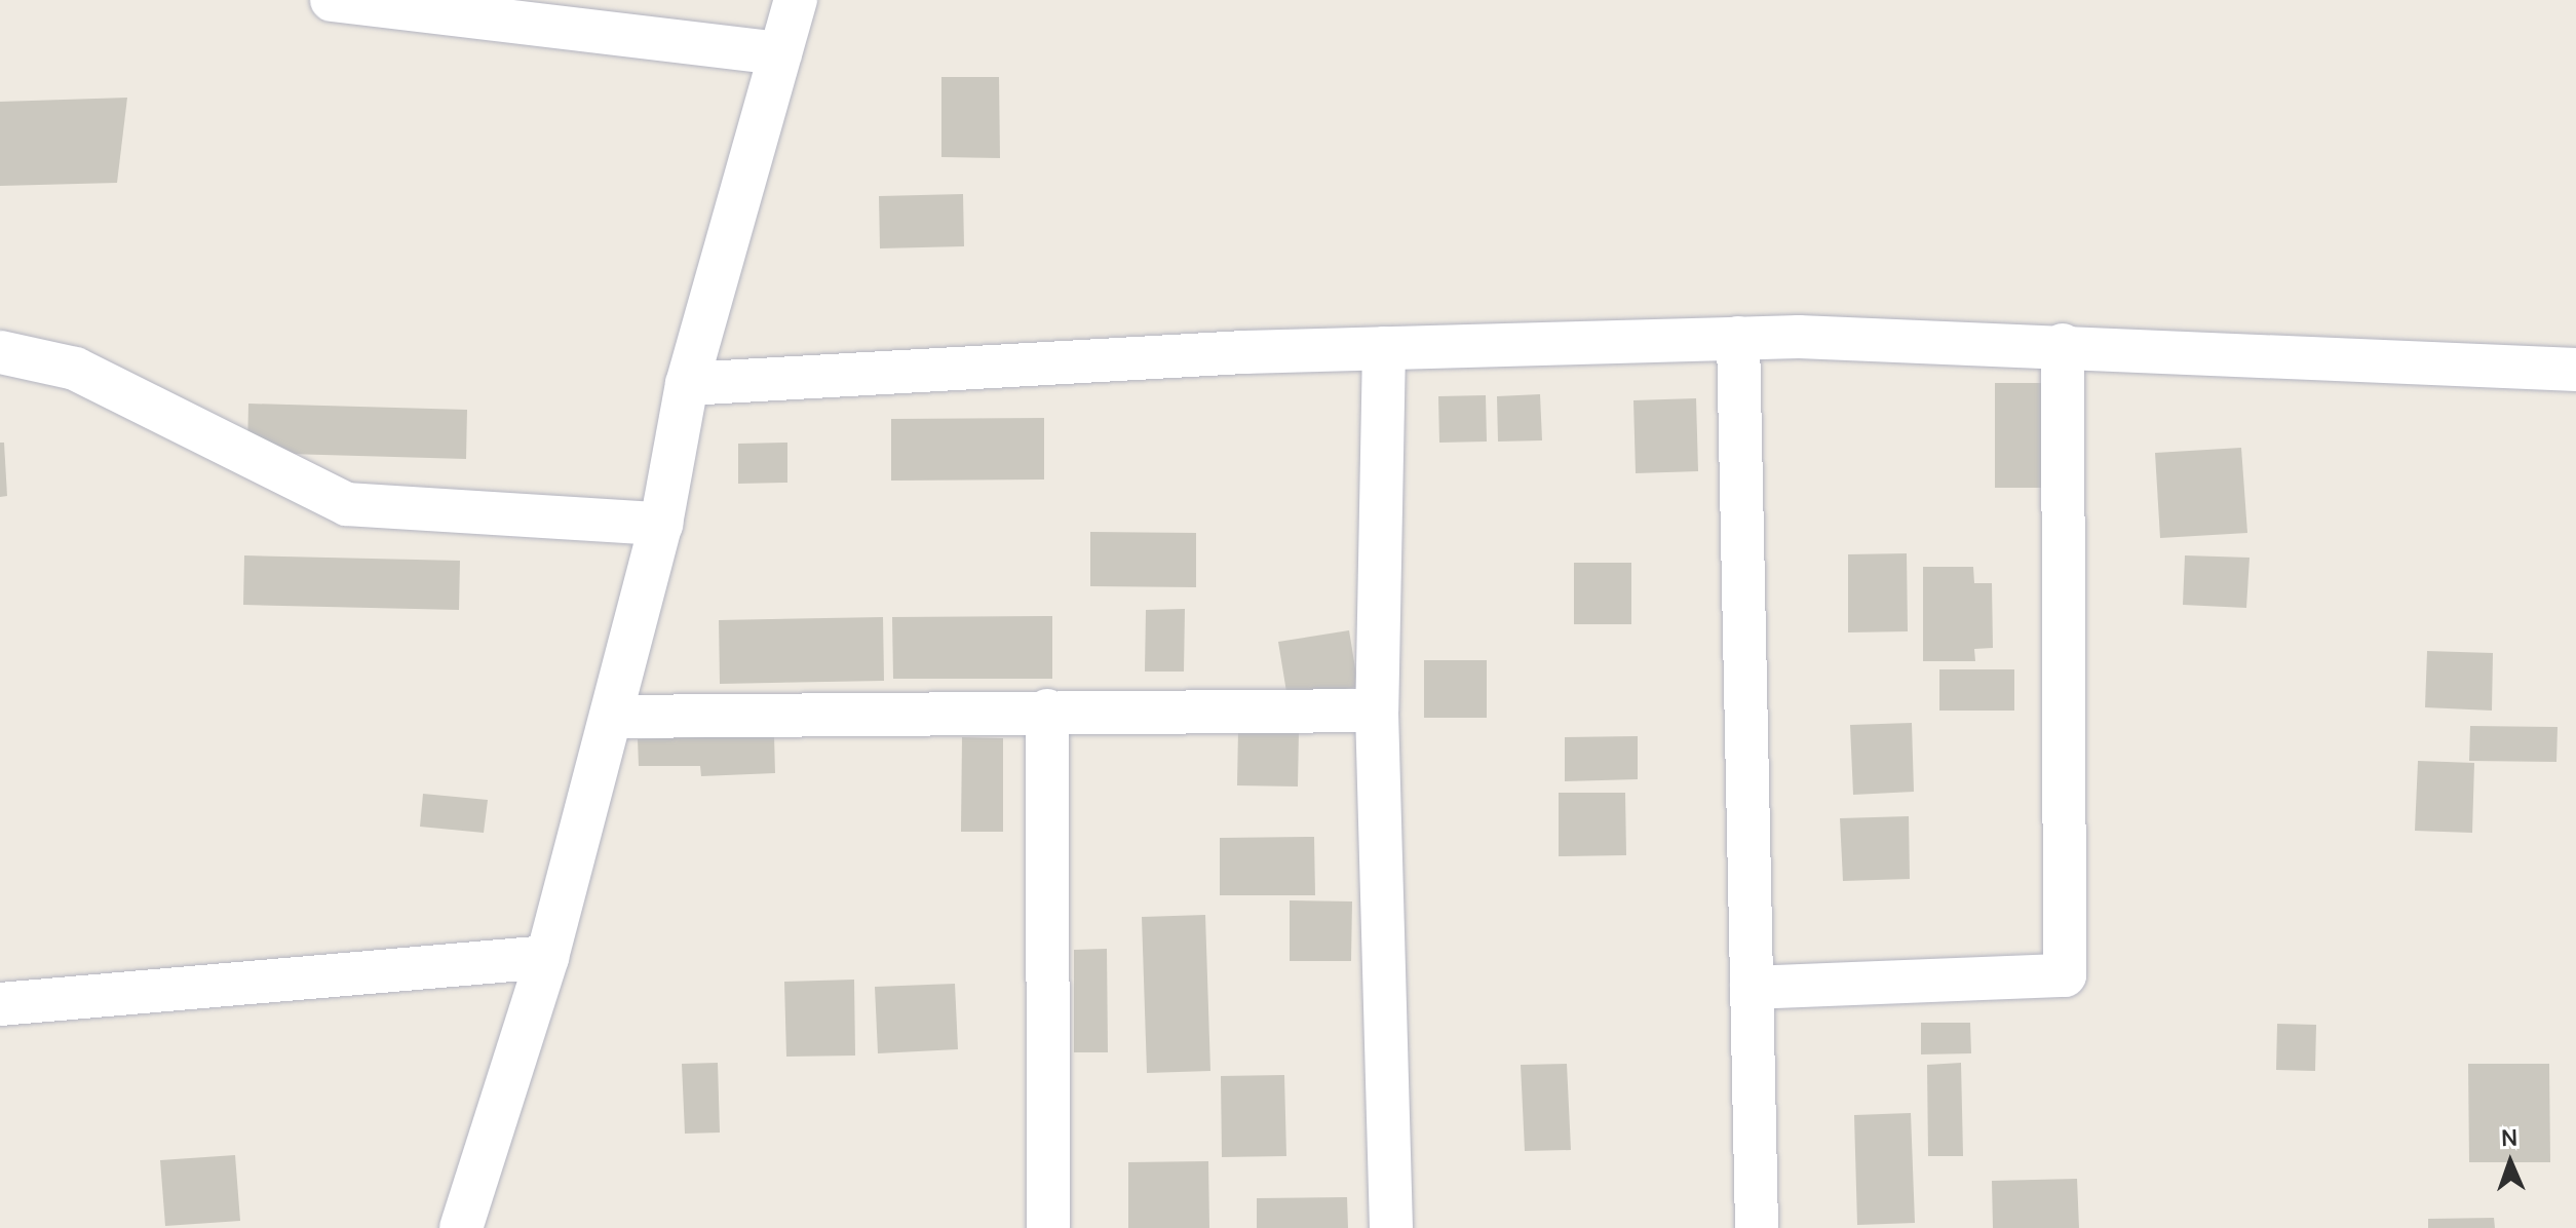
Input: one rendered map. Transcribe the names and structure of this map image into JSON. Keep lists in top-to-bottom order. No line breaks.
{"north":"top"}
